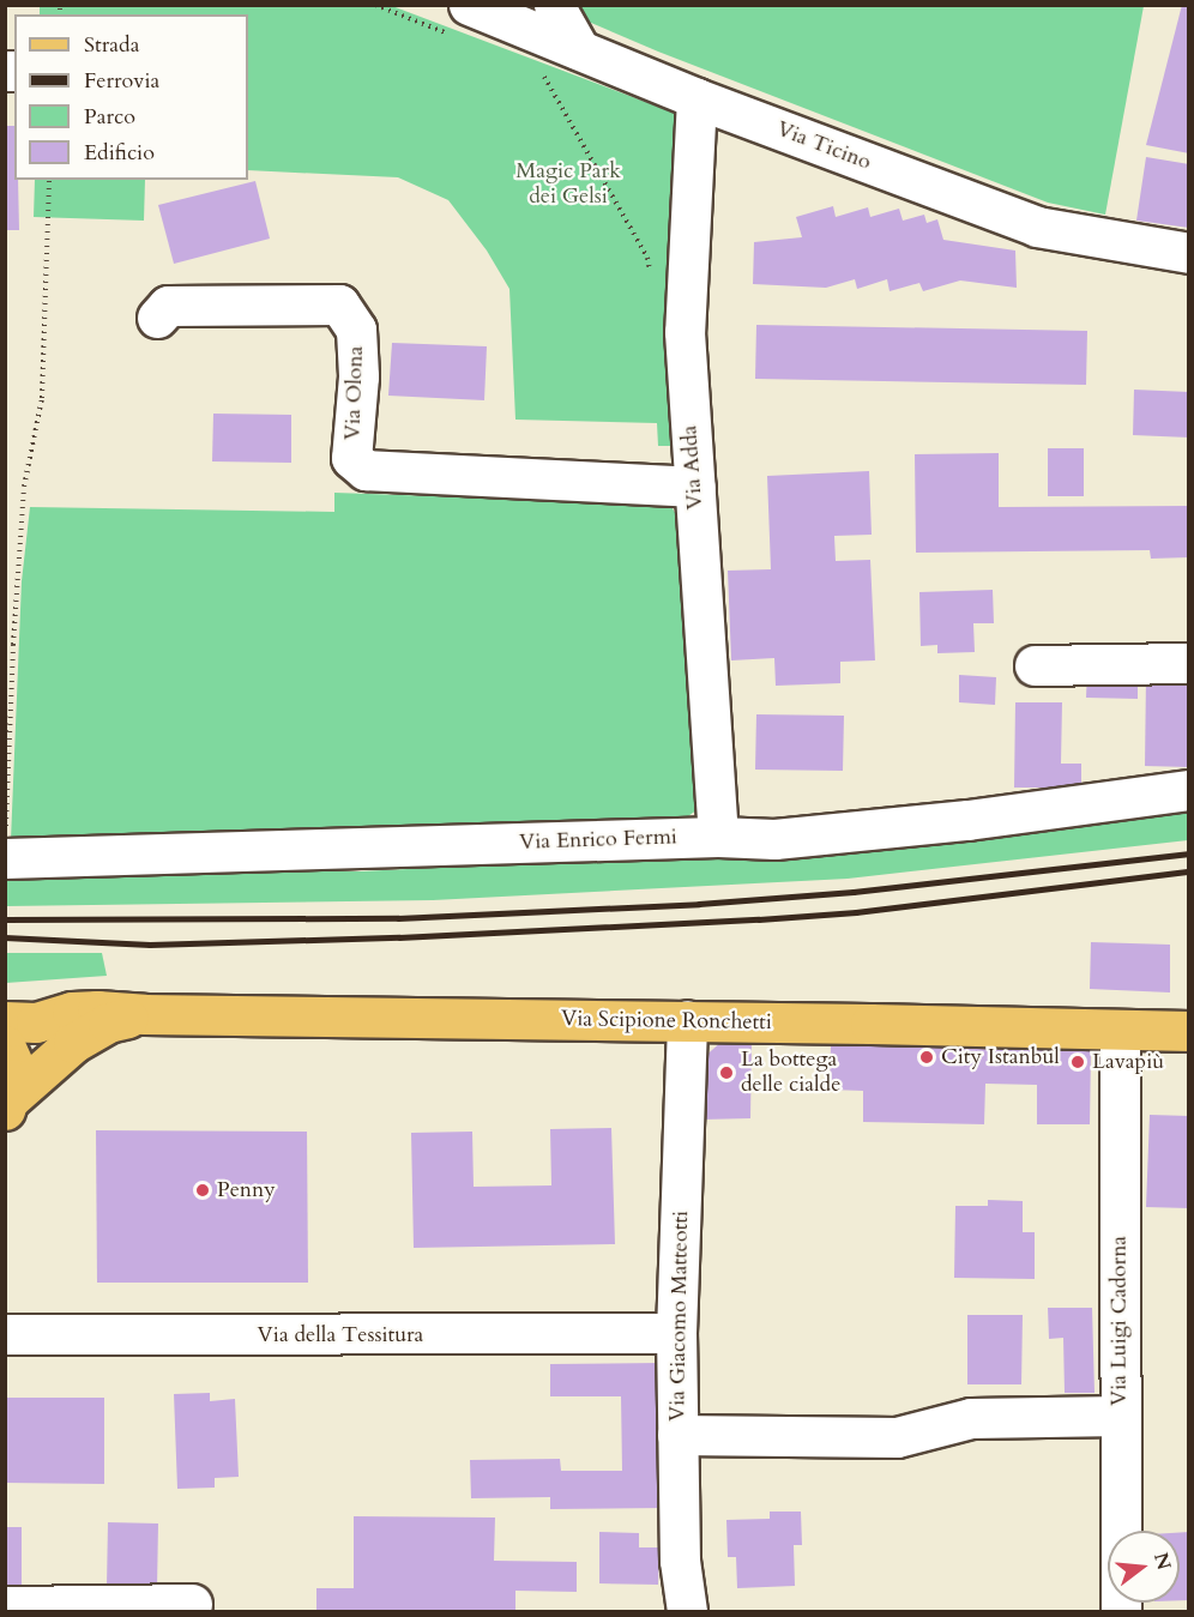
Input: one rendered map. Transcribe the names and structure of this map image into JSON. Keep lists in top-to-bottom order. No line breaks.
{"streets":{"main road":["Via Scipione Ronchetti"],"street":["Via Ticino","Via Olona","Via Adda","Via Enrico Fermi","Via Giacomo Matteotti","Via Luigi Cadorna","Via della Tessitura"]},"crossings":[["Via Ticino","Via Adda"],["Via Olona","Via Adda"],["Via Adda","Via Enrico Fermi"],["Via Scipione Ronchetti","Via Giacomo Matteotti"],["Via Scipione Ronchetti","Via Luigi Cadorna"],["Via Giacomo Matteotti","Via della Tessitura"]],"parks":["Magic Park dei Gelsi"],"places":["City Istanbul","Lavapiù","La bottega delle cialde","Penny"],"legend":["Strada","Ferrovia","Parco","Edificio"],"north":"right"}
